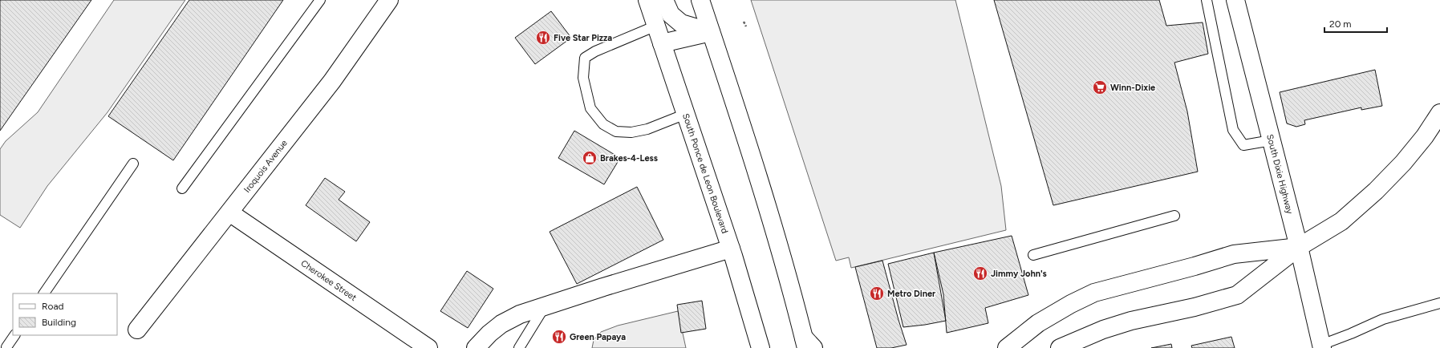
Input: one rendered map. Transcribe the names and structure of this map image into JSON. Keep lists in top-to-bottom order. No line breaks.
{"streets":{"main road":["Iroquois Avenue","South Ponce de Leon Boulevard","South Dixie Highway","Cherokee Street"]},"crossings":[["Iroquois Avenue","Cherokee Street"]],"places":{"restaurant":["Five Star Pizza","Jimmy John's","Metro Diner","Green Papaya"],"supermarket":["Winn-Dixie"],"shop":["Brakes-4-Less"]},"legend":["Road","Building"],"scale_bar":"20 m"}
